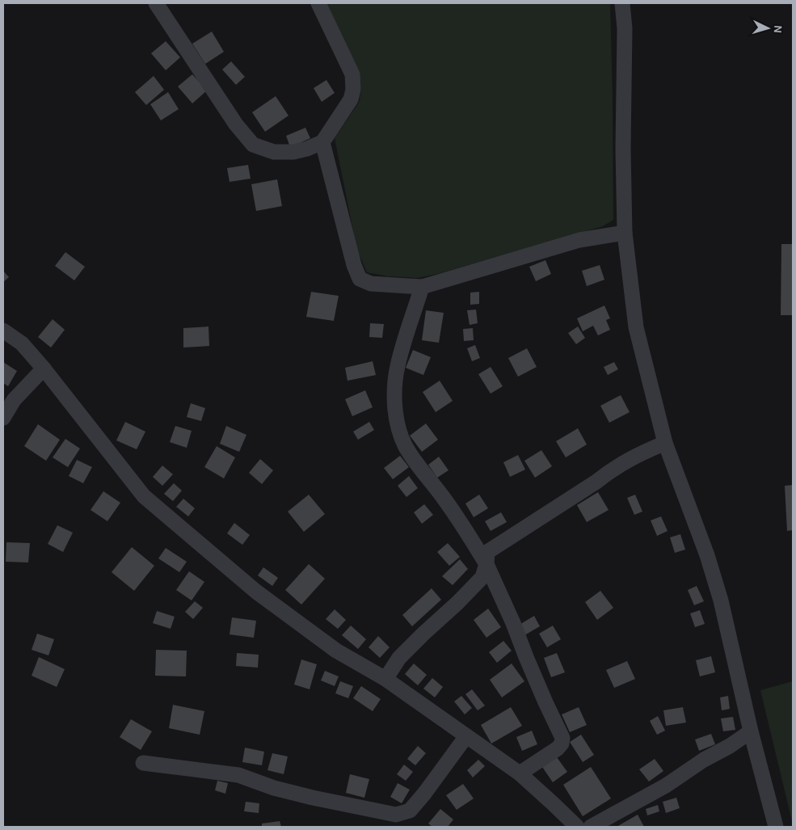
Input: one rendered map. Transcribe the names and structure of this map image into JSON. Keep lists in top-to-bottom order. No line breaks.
{"north":"right"}
